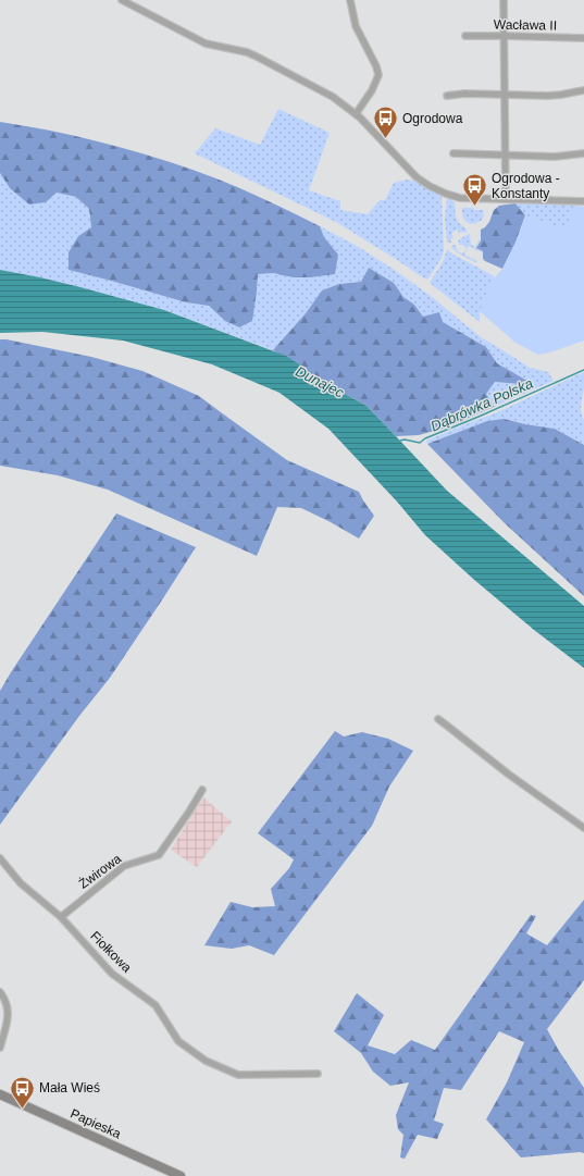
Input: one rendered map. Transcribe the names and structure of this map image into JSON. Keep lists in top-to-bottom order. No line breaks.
{"streets":{"street":["Wacława II","Żwirowa","Fiołkowa","Papieska"]},"crossings":[["Żwirowa","Fiołkowa"]],"water":["Dunajec","Dąbrówka Polska"],"places":{"bus stop":["Ogrodowa","Ogrodowa - Konstanty","Mała Wieś"]}}
